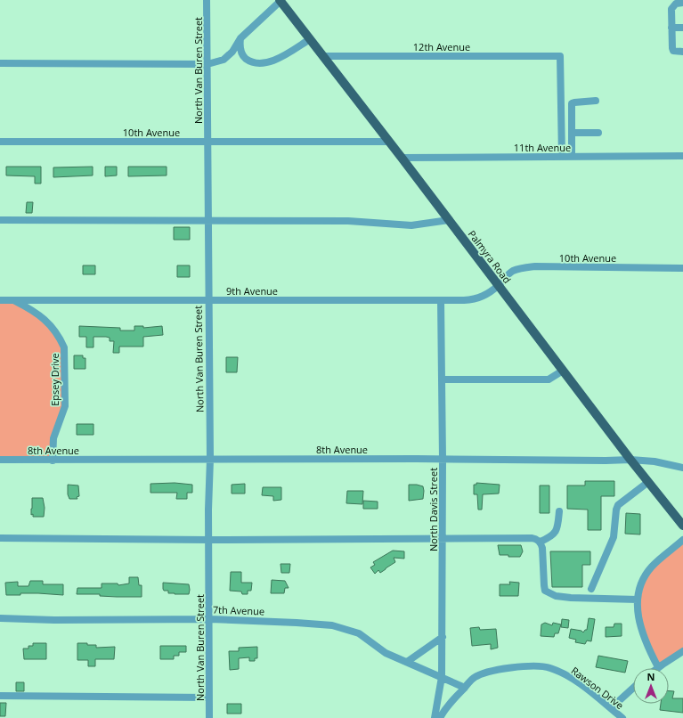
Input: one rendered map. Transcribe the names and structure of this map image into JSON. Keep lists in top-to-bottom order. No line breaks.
{"streets":{"main road":["Palmyra Road"],"street":["12th Avenue","North Van Buren Street","10th Avenue","11th Avenue","9th Avenue","Epsey Drive","8th Avenue","North Davis Street","7th Avenue","Rawson Drive"]},"crossings":[["12th Avenue","11th Avenue"],["12th Avenue","Palmyra Road"],["North Van Buren Street","10th Avenue"],["North Van Buren Street","9th Avenue"],["North Van Buren Street","8th Avenue"],["North Van Buren Street","7th Avenue"],["10th Avenue","Palmyra Road"],["10th Avenue","9th Avenue"],["11th Avenue","Palmyra Road"],["Palmyra Road","9th Avenue"],["Palmyra Road","8th Avenue"],["9th Avenue","Epsey Drive"],["9th Avenue","North Davis Street"],["Epsey Drive","8th Avenue"],["8th Avenue","North Davis Street"],["North Davis Street","7th Avenue"]],"north":"top"}
